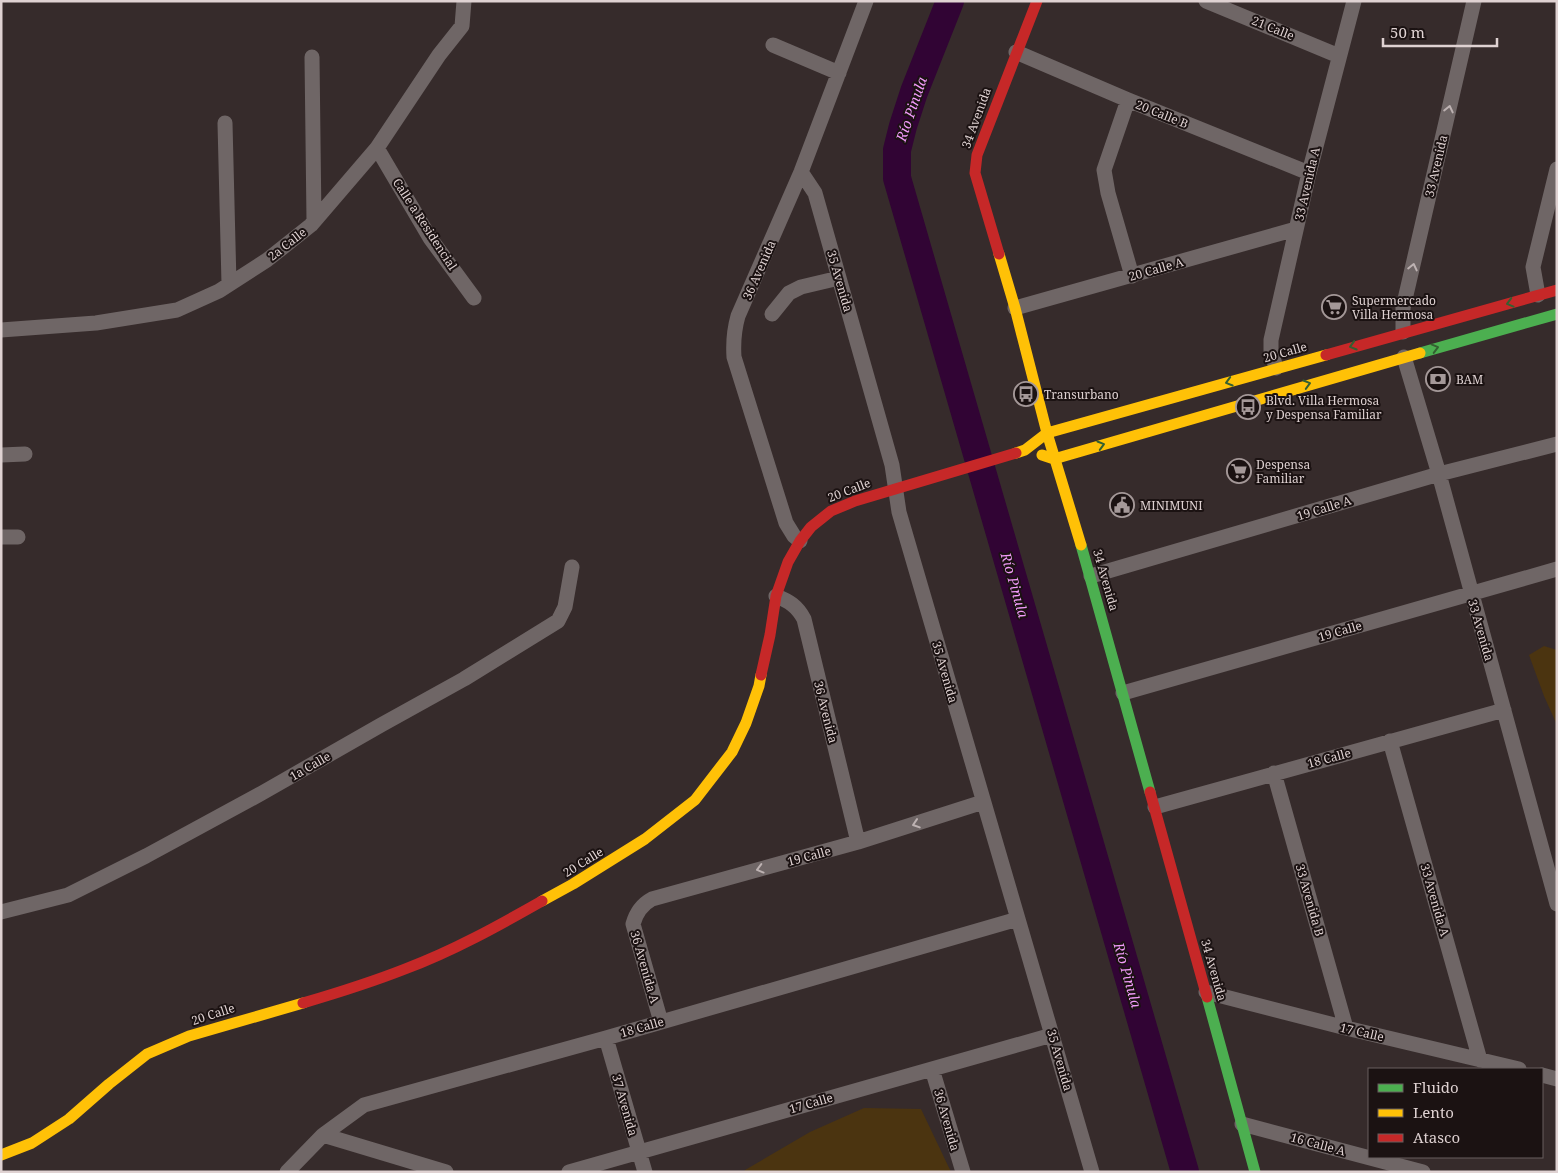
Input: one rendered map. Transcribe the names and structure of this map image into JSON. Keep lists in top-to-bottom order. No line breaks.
{"streets":{"main road":["34 Avenida","20 Calle"],"street":["21 Calle","20 Calle B","33 Avenida","33 Avenida A","Calle a Residencial","2a Calle","20 Calle A","36 Avenida","35 Avenida","19 Calle A","19 Calle","18 Calle","1a Calle","33 Avenida B","36 Avenida A","17 Calle","37 Avenida","16 Calle A"]},"crossings":[["21 Calle","33 Avenida A"],["20 Calle B","34 Avenida"],["20 Calle B","33 Avenida A"],["34 Avenida","20 Calle A"],["34 Avenida","20 Calle"],["34 Avenida","19 Calle A"],["34 Avenida","19 Calle"],["34 Avenida","18 Calle"],["34 Avenida","17 Calle"],["34 Avenida","16 Calle A"],["33 Avenida","20 Calle"],["33 Avenida","19 Calle A"],["33 Avenida","19 Calle"],["33 Avenida","18 Calle"],["33 Avenida A","20 Calle A"],["33 Avenida A","20 Calle"],["33 Avenida A","18 Calle"],["33 Avenida A","17 Calle"],["Calle a Residencial","2a Calle"],["36 Avenida","35 Avenida"],["36 Avenida","20 Calle"],["36 Avenida","19 Calle"],["36 Avenida","17 Calle"],["35 Avenida","20 Calle"],["35 Avenida","19 Calle"],["35 Avenida","18 Calle"],["35 Avenida","17 Calle"],["19 Calle","36 Avenida A"],["18 Calle","33 Avenida B"],["18 Calle","36 Avenida A"],["18 Calle","37 Avenida"],["33 Avenida B","17 Calle"],["17 Calle","37 Avenida"]],"one_way":["19 Calle"],"water":["Río Pinula"],"places":{"supermarket":["Supermercado Villa Hermosa","Despensa Familiar"],"bank":["BAM"],"bus stop":["Transurbano","Blvd. Villa Hermosa y Despensa Familiar"],"public building":["MINIMUNI"]},"legend":["Fluido","Lento","Atasco"],"scale_bar":"50 m"}
